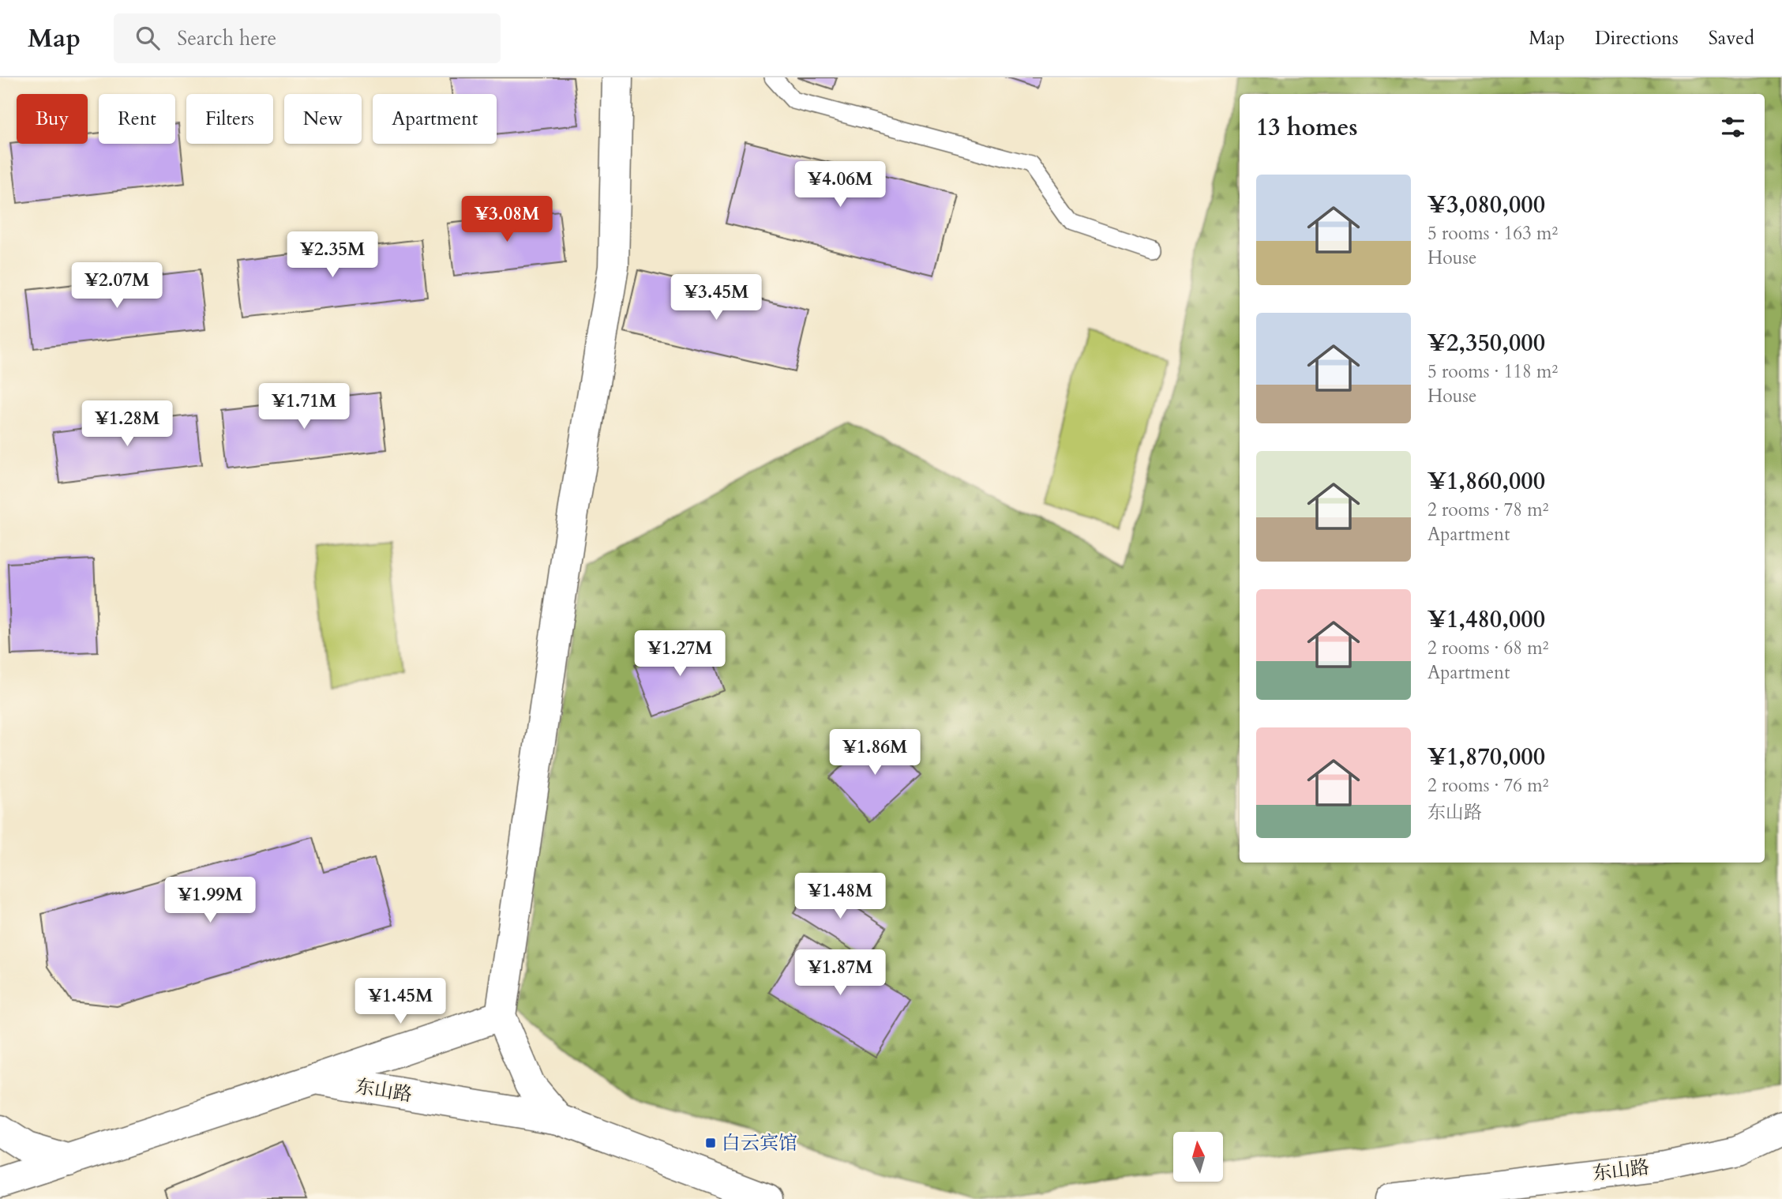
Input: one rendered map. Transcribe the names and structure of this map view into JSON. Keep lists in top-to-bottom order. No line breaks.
{"streets":{"street":["东山路"]},"places":{"transit":["白云宾馆"]},"north":"top","page":{"header":"Map","search":"Search here","nav":["Map","Directions","Saved"],"chip":["Buy","Rent","Filters","New","Apartment"],"heading":"13 homes","list":[{"name":"¥3,080,000","note":"5 rooms · 163 m² · House"},{"name":"¥2,350,000","note":"5 rooms · 118 m² · House"},{"name":"¥1,860,000","note":"2 rooms · 78 m² · Apartment"},{"name":"¥1,480,000","note":"2 rooms · 68 m² · Apartment"},{"name":"¥1,870,000","note":"2 rooms · 76 m² · 东山路"}],"price":["¥4.06M","¥3.08M","¥2.35M","¥2.07M","¥3.45M","¥1.71M","¥1.28M","¥1.27M","¥1.86M","¥1.48M","¥1.99M","¥1.87M","¥1.45M"]}}
